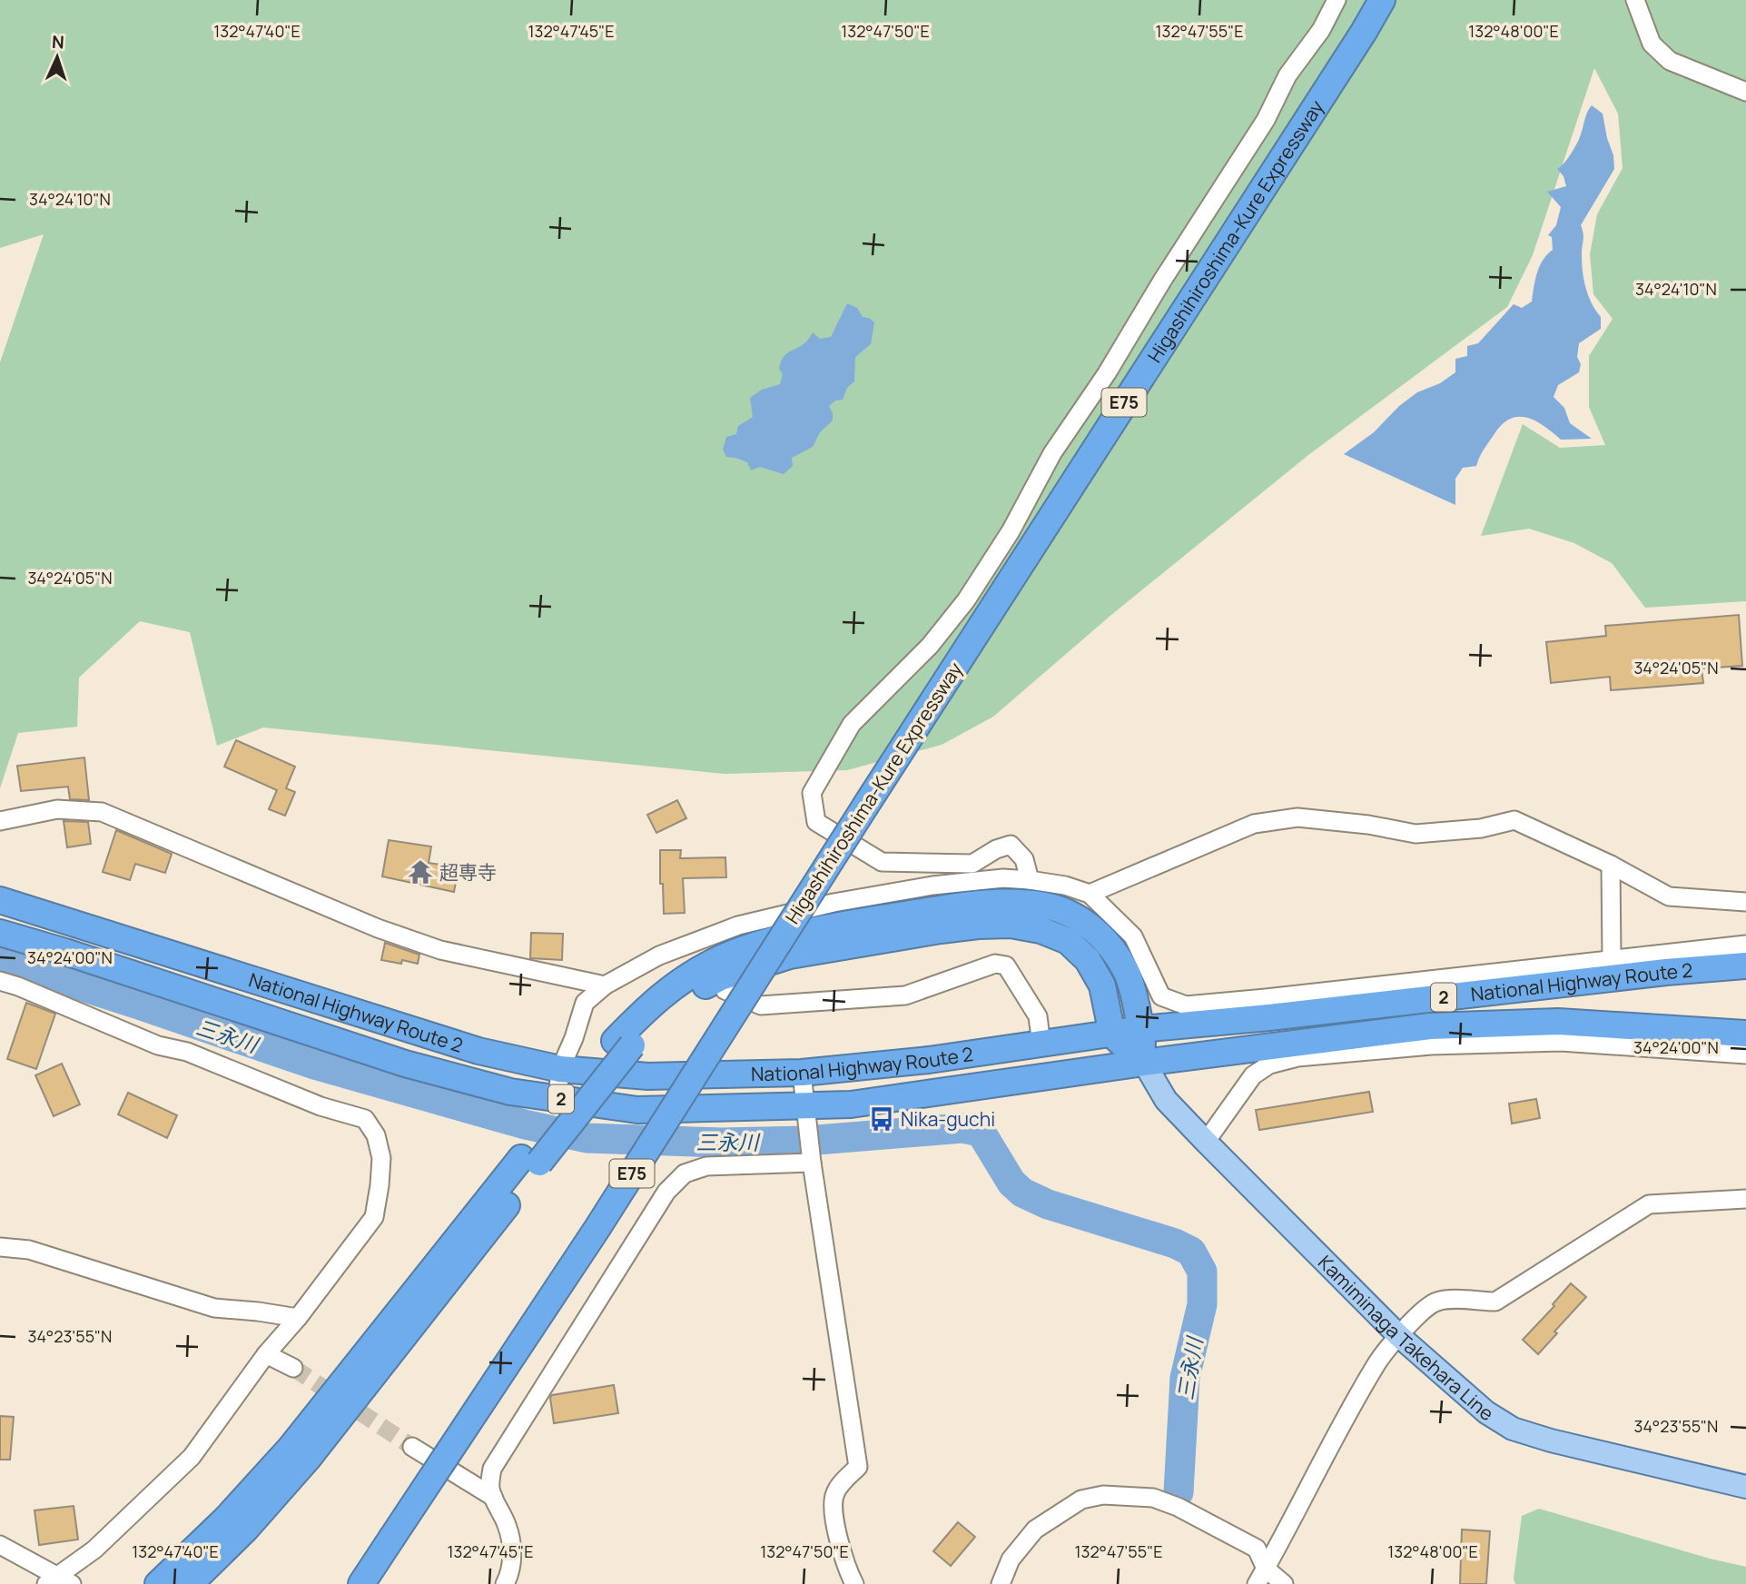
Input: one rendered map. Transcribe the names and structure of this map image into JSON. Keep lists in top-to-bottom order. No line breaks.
{"streets":{"highway":["Higashihiroshima-Kure Expressway","E75","National Highway Route 2","2"],"main road":["Kamiminaga Takehara Line"]},"crossings":[["National Highway Route 2","Kamiminaga Takehara Line"]],"water":["三永川"],"places":{"temple":["超専寺"],"bus stop":["Nika-guchi"]},"north":"top","coordinates":["132°47'40\"E","132°47'45\"E","132°47'50\"E","132°47'55\"E","132°48'00\"E","34°24'10\"N","34°24'05\"N","34°24'00\"N","34°23'55\"N"]}
